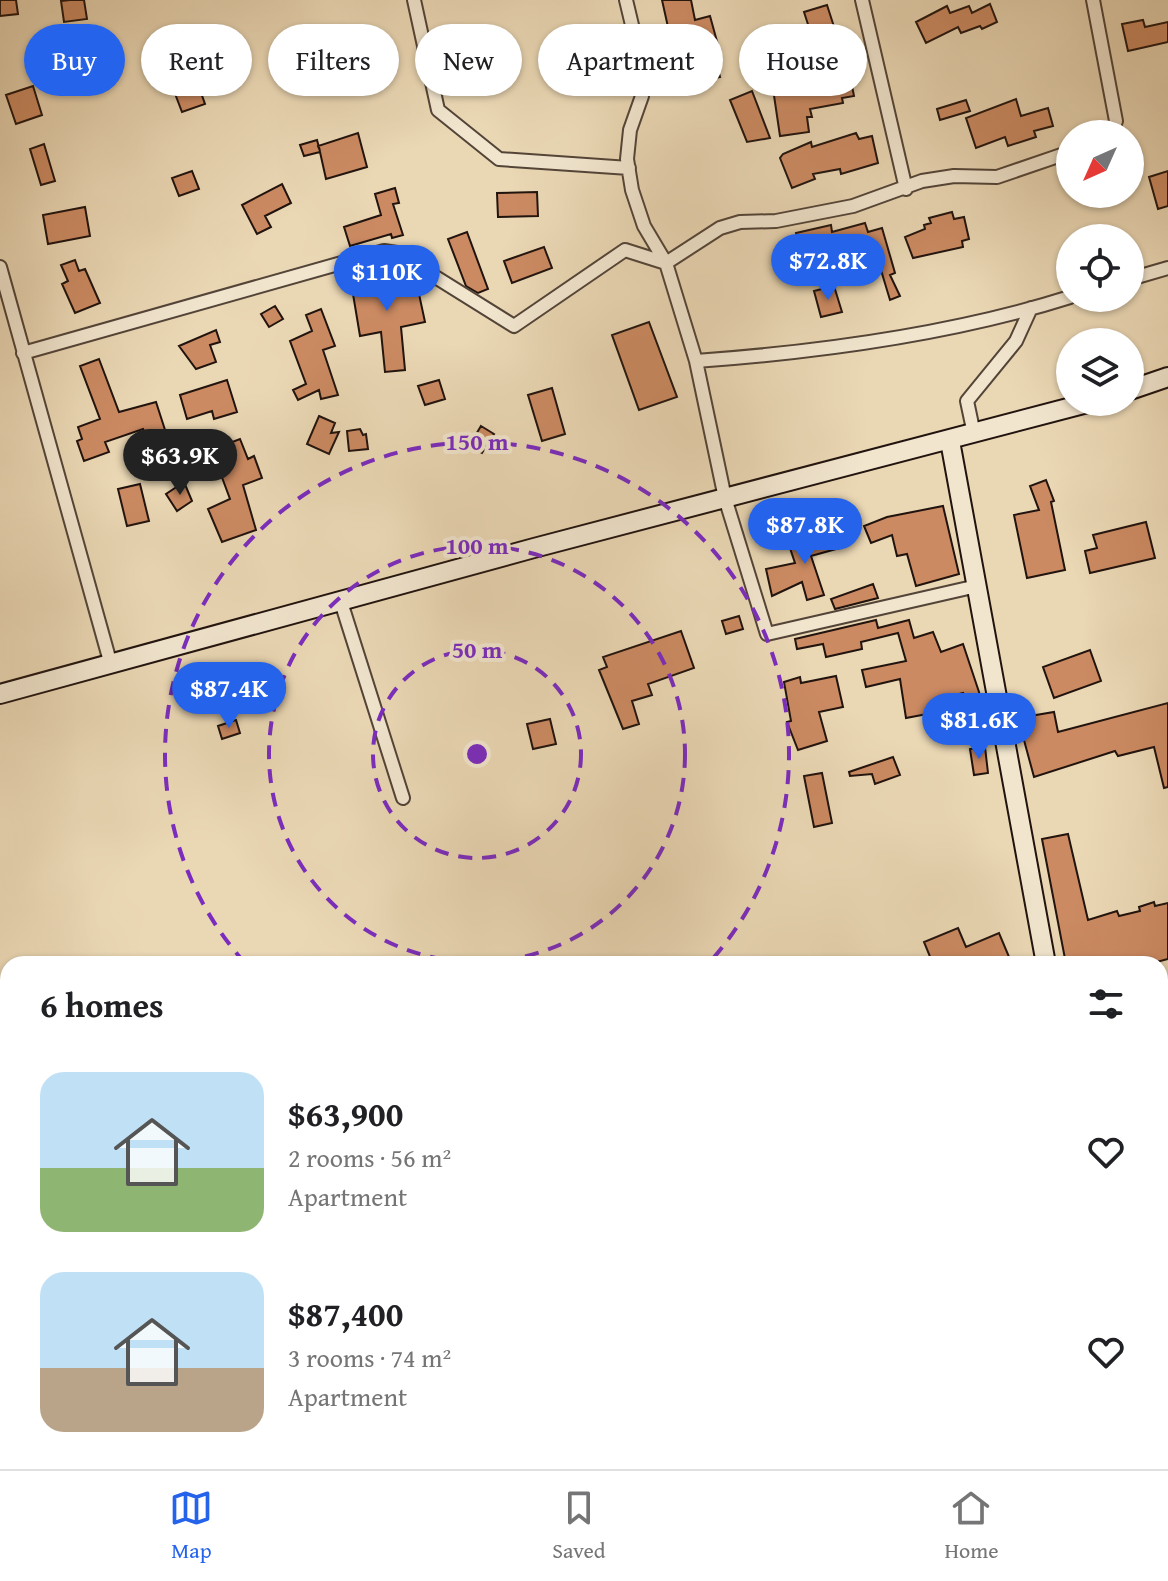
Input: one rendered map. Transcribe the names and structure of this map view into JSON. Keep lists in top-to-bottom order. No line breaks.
{"north":"bottom left","page":{"chip":["Buy","Rent","Filters","New","Apartment","House"],"price":["$72.8K","$110K","$63.9K","$87.8K","$87.4K","$81.6K"],"heading":"6 homes","list":[{"name":"$63,900","note":"2 rooms · 56 m² · Apartment"},{"name":"$87,400","note":"3 rooms · 74 m² · Apartment"}],"tabs":["Map","Saved","Home"]},"rings":["150 m","100 m","50 m"]}
